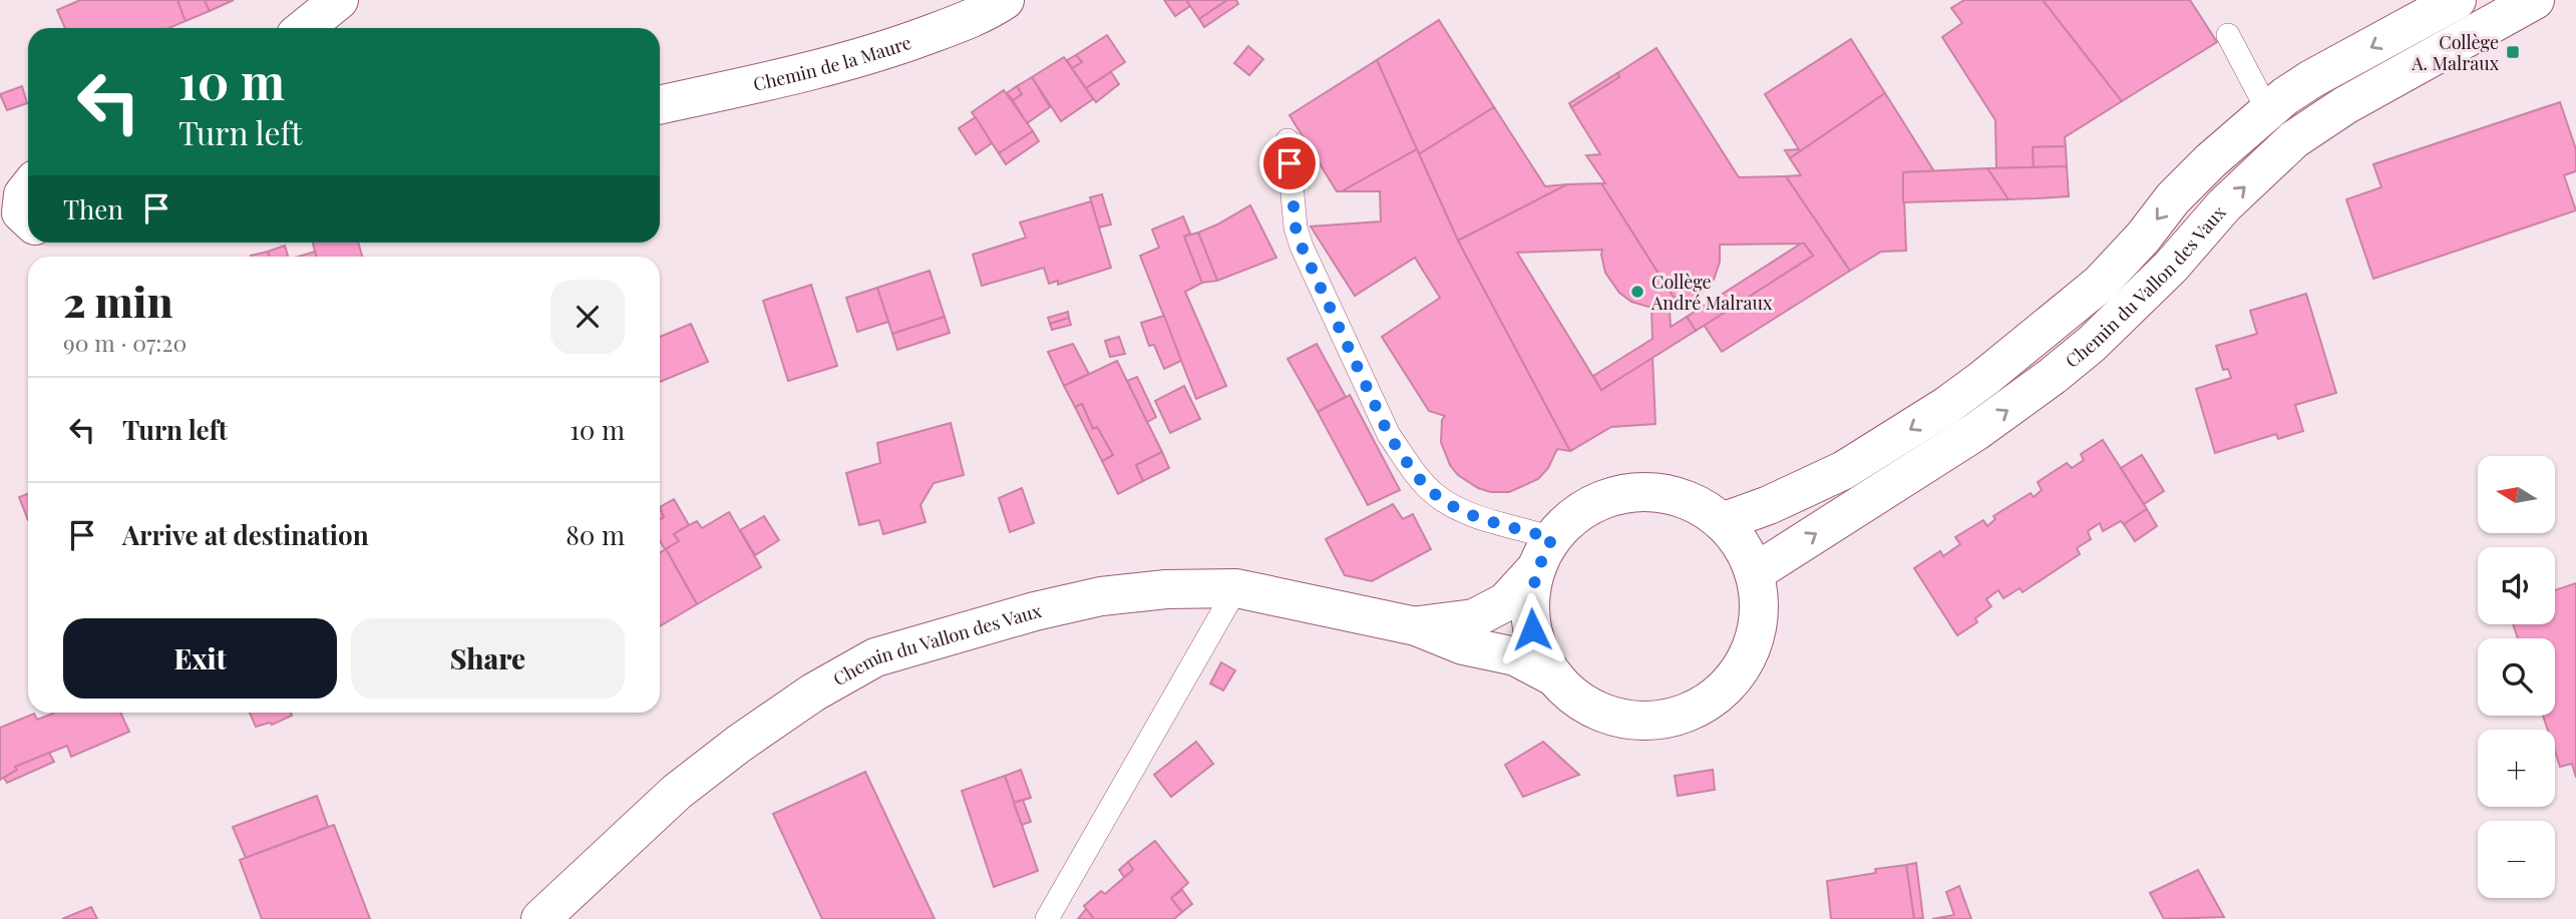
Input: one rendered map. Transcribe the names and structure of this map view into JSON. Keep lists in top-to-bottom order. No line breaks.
{"streets":{"street":["Chemin de la Maure","Chemin du Vallon des Vaux"]},"places":{"transit":["Collège A. Malraux"],"other":["Collège André Malraux"]},"north":"left","page":{"turn":["10 m","Turn left"],"then":"Then","heading":["2 min","90 m · 07:20"],"list":[{"name":"Turn left","value":"10 m"},{"name":"Arrive at destination","value":"80 m"}],"map_buttons":["+","−"],"buttons":["Exit","Share"]}}
